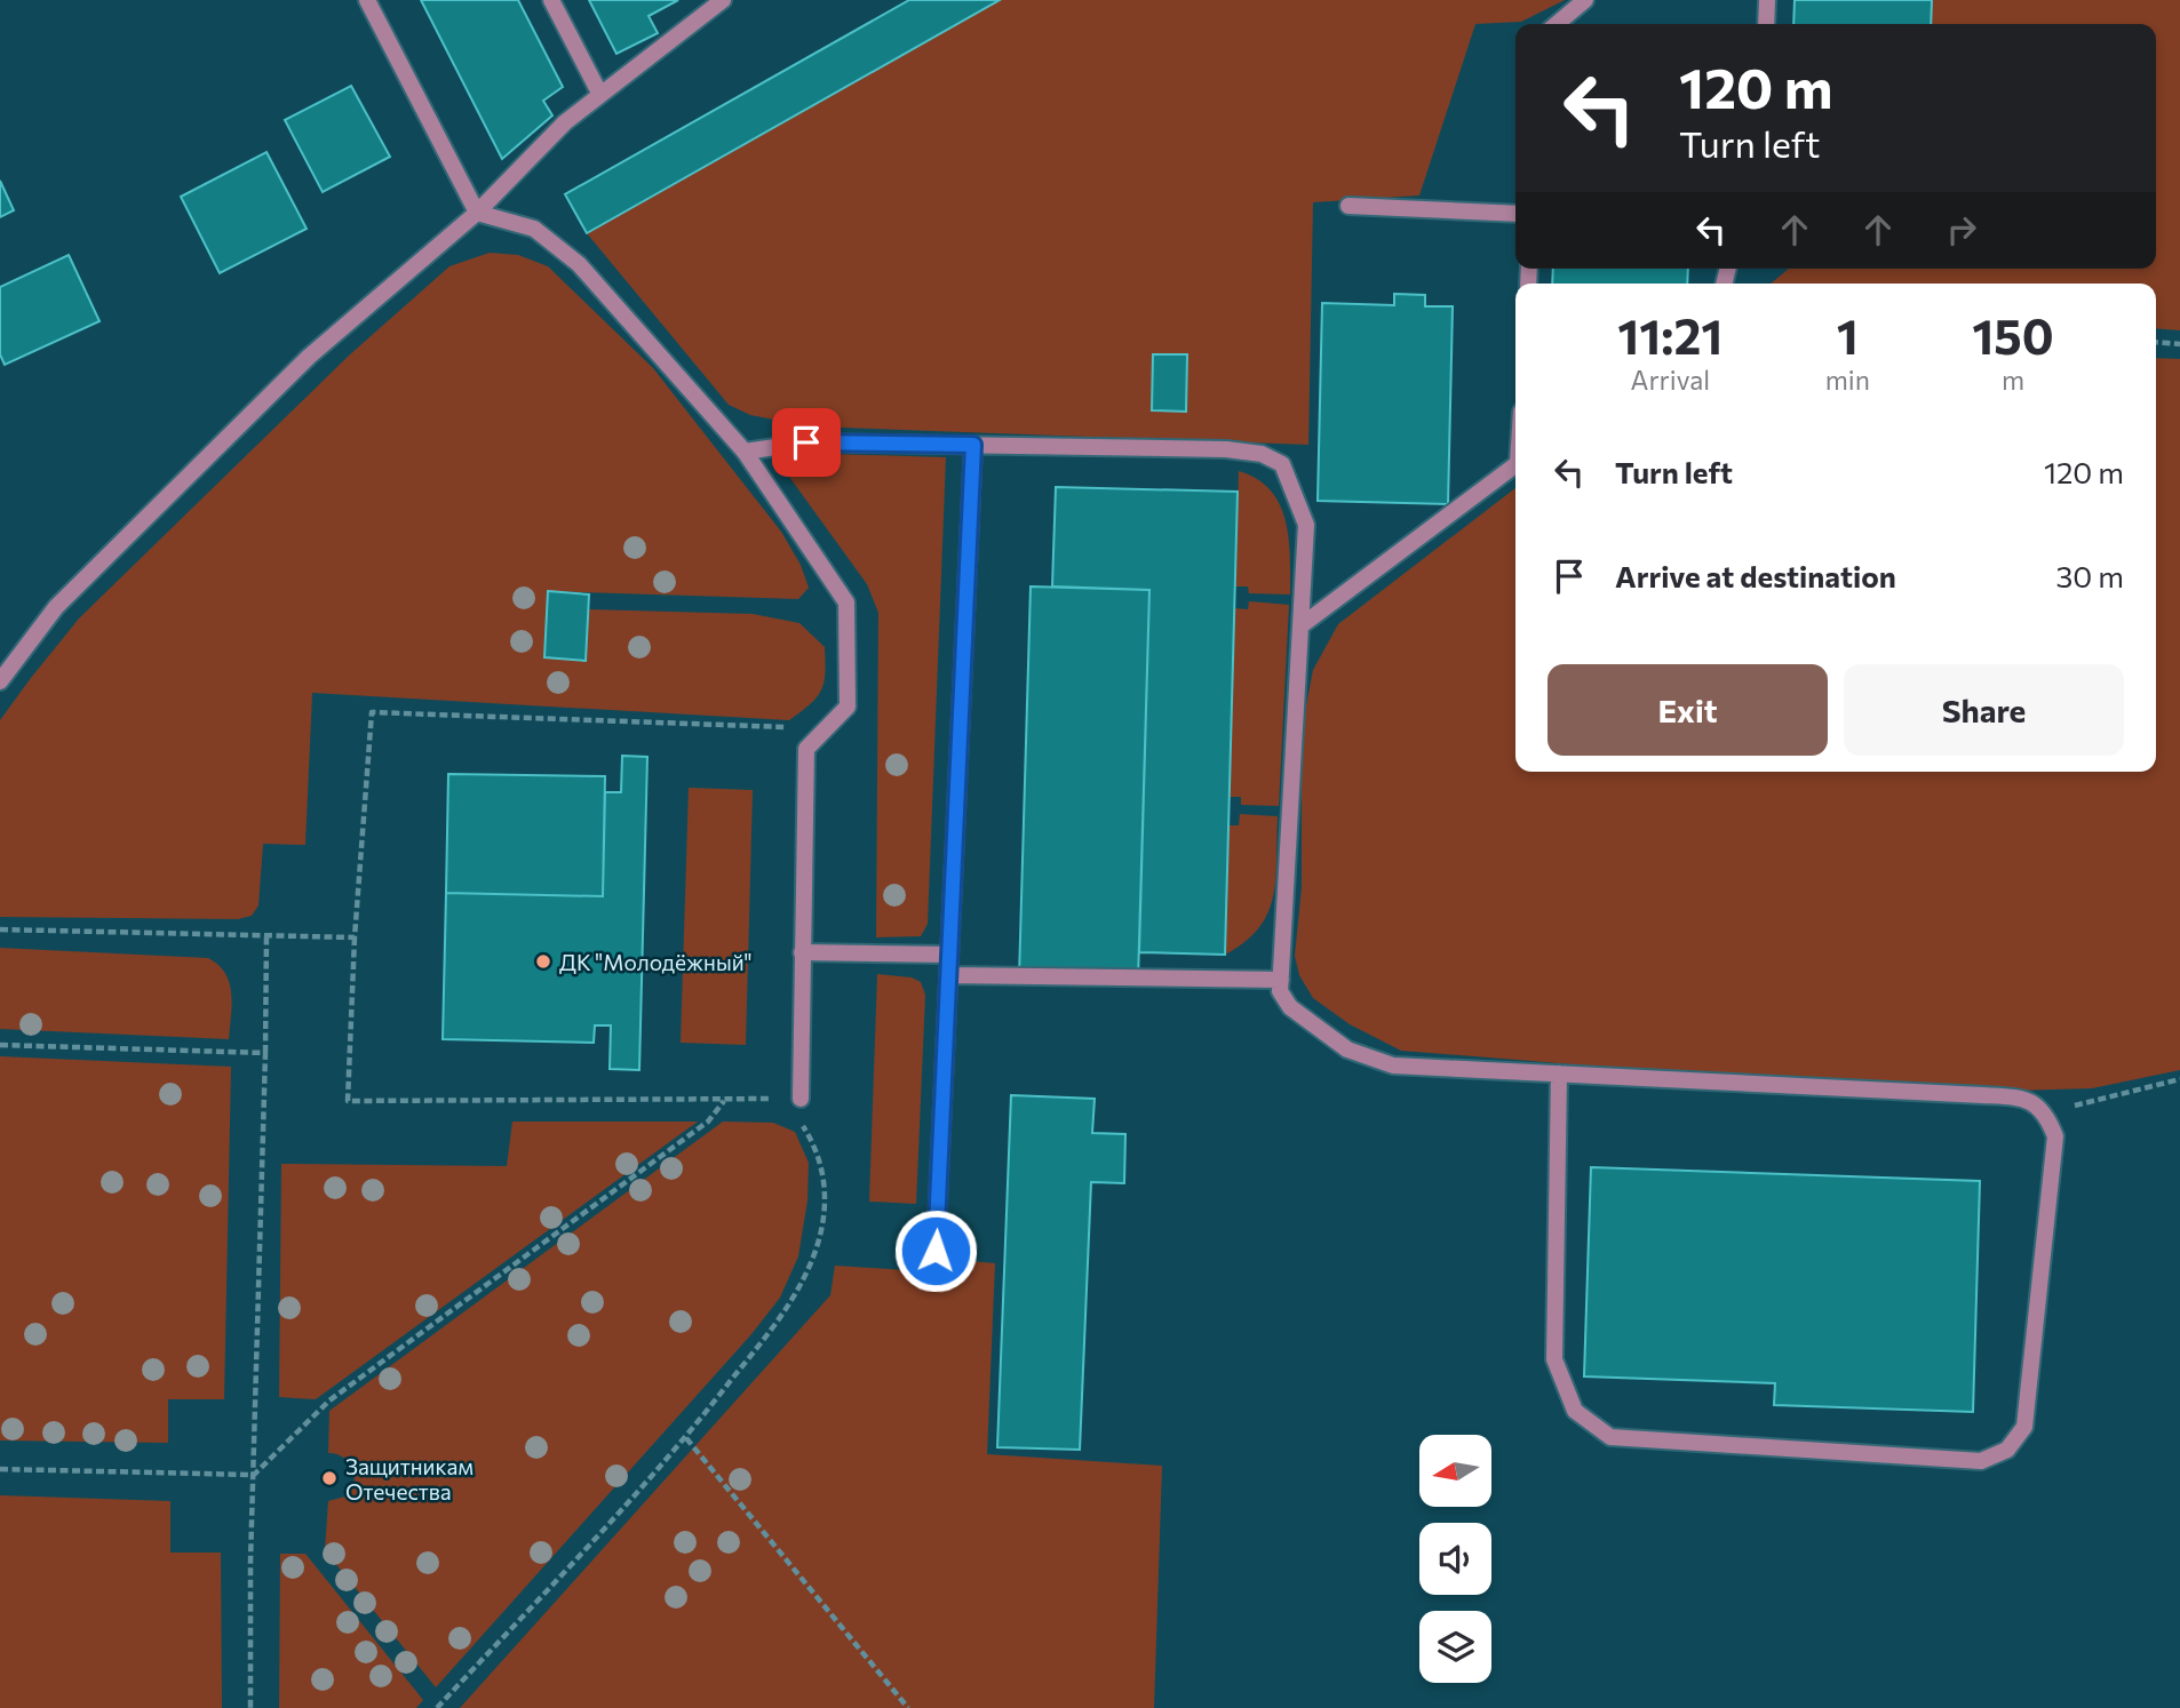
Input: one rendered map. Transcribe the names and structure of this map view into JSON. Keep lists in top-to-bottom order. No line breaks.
{"places":["ДК \"Молодёжный\"","Защитникам Отечества"],"north":"left","page":{"turn":["120 m","Turn left"],"eta":["11:21","Arrival","1","min","150","m"],"list":[{"name":"Turn left","value":"120 m"},{"name":"Arrive at destination","value":"30 m"}],"buttons":["Exit","Share"]}}
